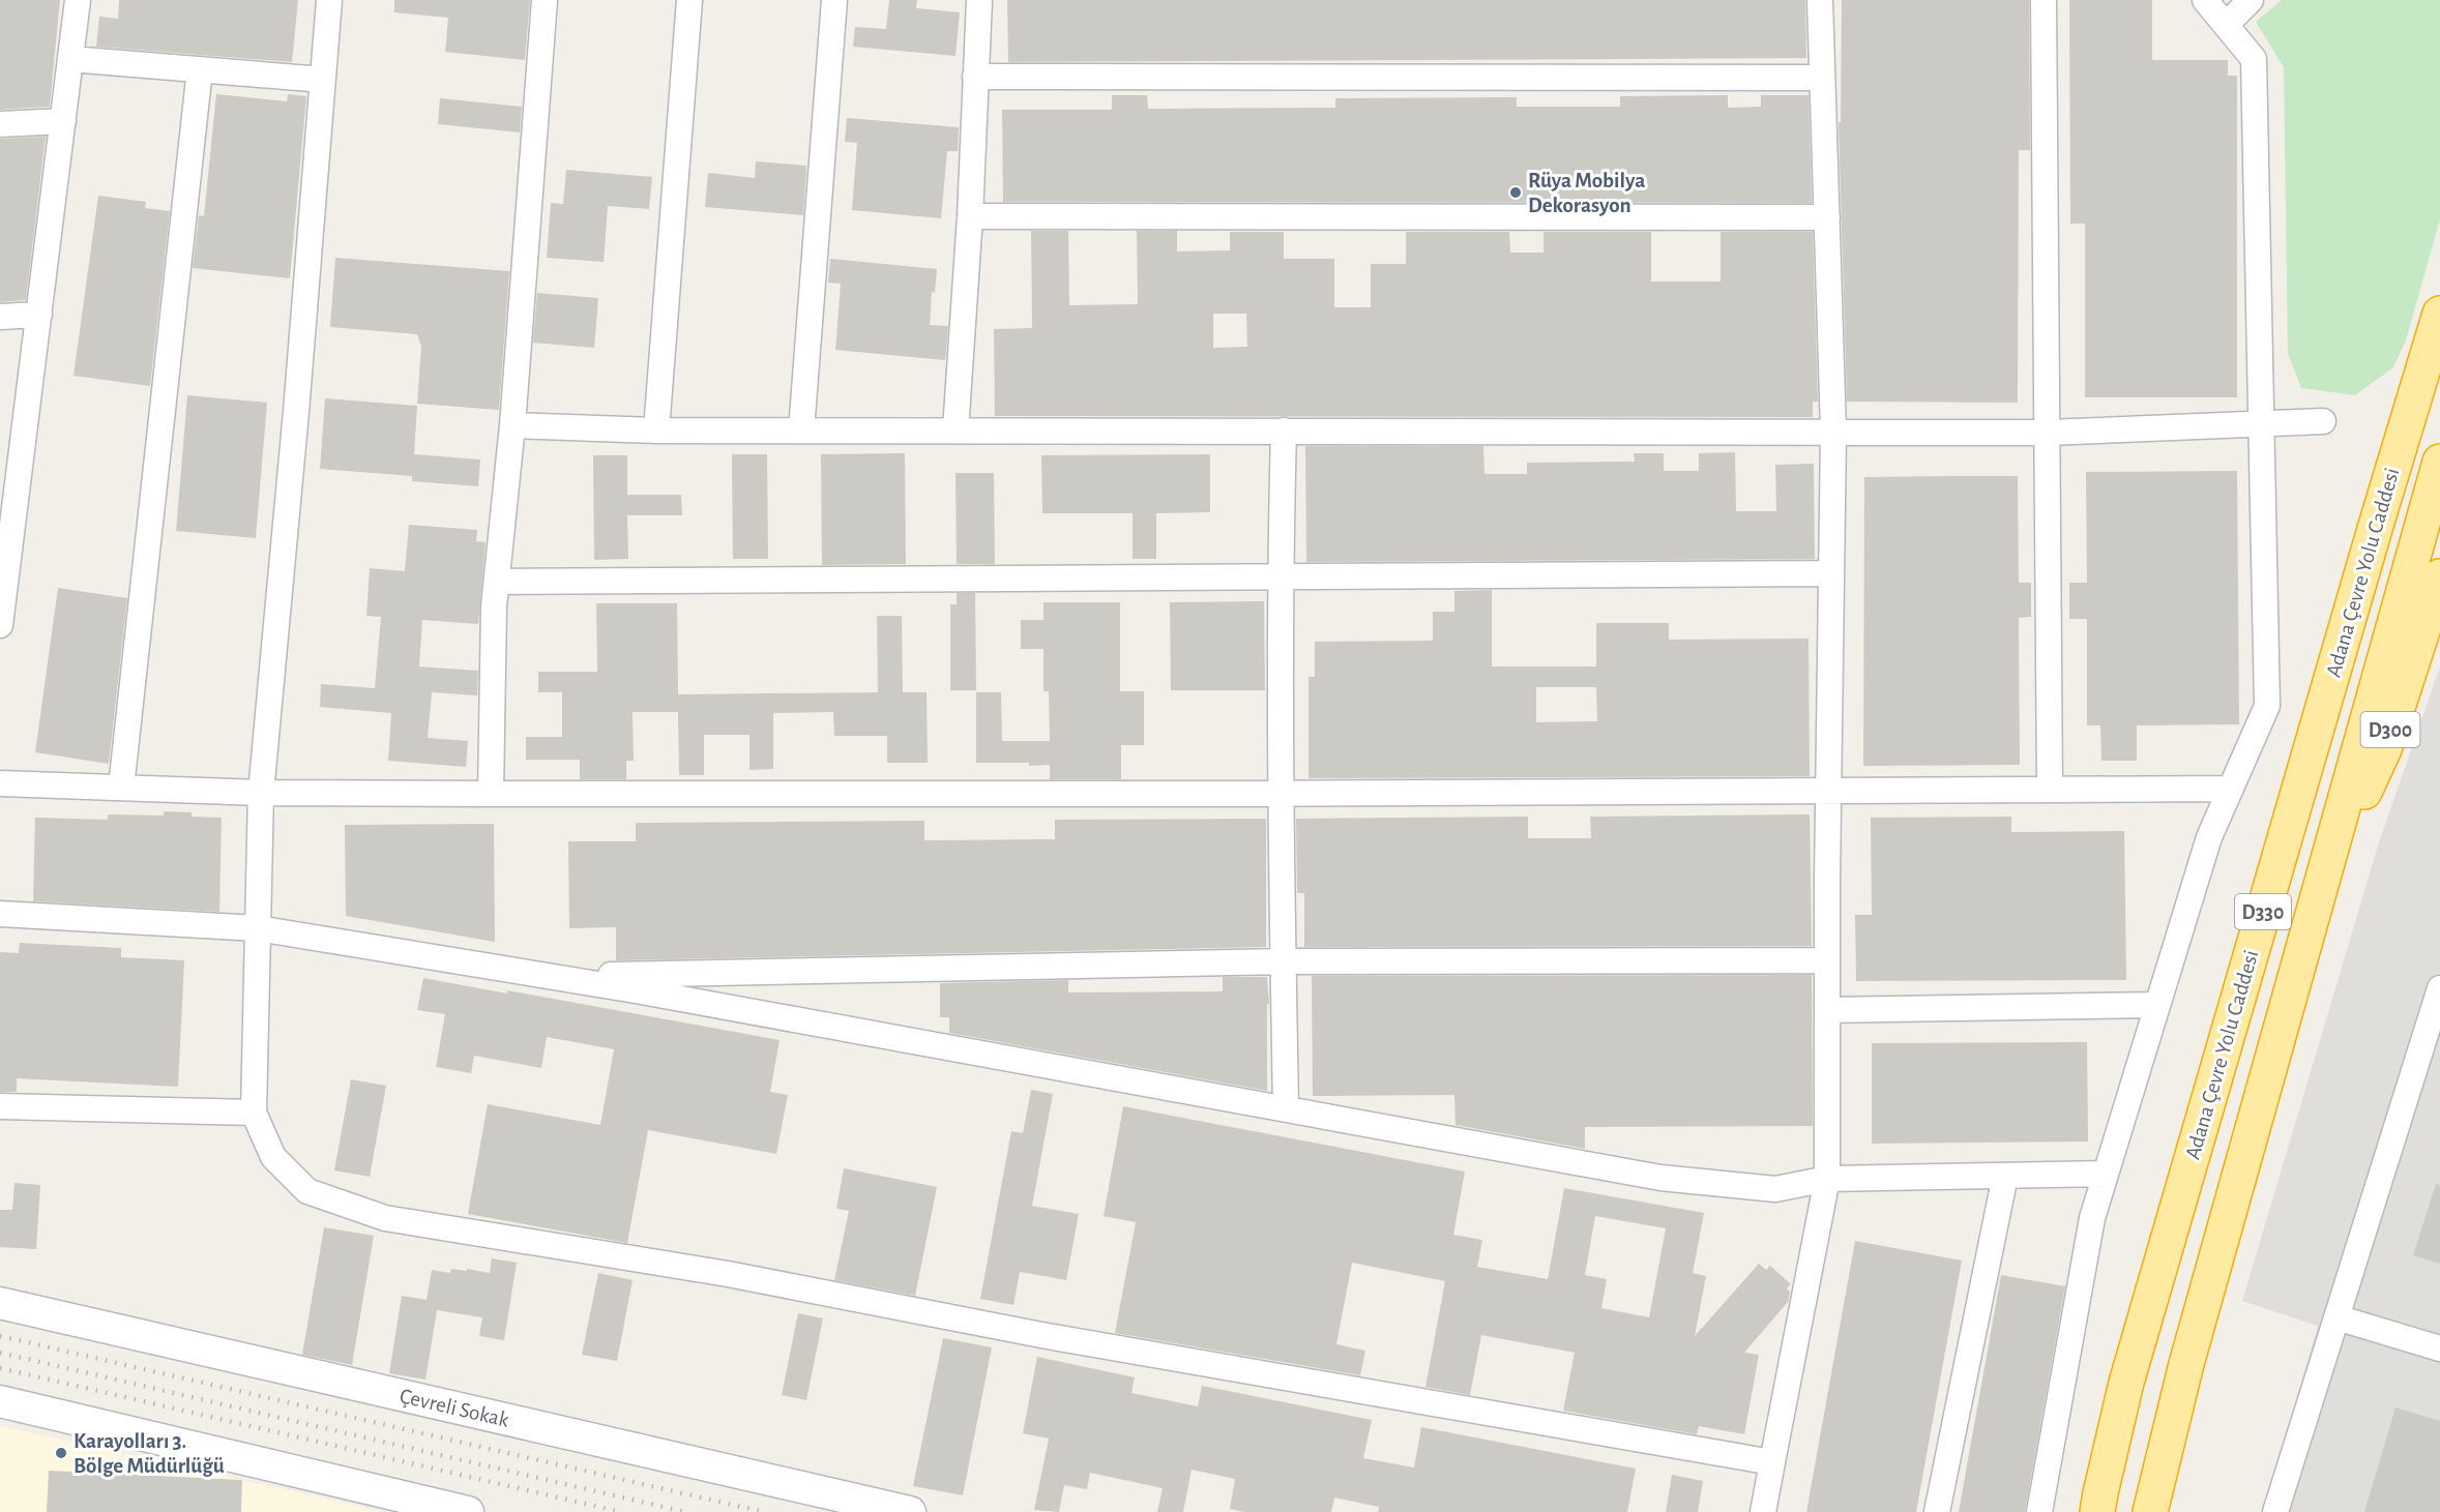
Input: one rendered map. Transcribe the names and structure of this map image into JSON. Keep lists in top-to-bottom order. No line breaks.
{"streets":{"highway":["Adana Çevre Yolu Caddesi","D300","D330"],"street":["Çevreli Sokak"]},"crossings":[["D300","D330"]],"places":["Rüya Mobilya Dekorasyon","Karayolları 3. Bölge Müdürlüğü"]}
